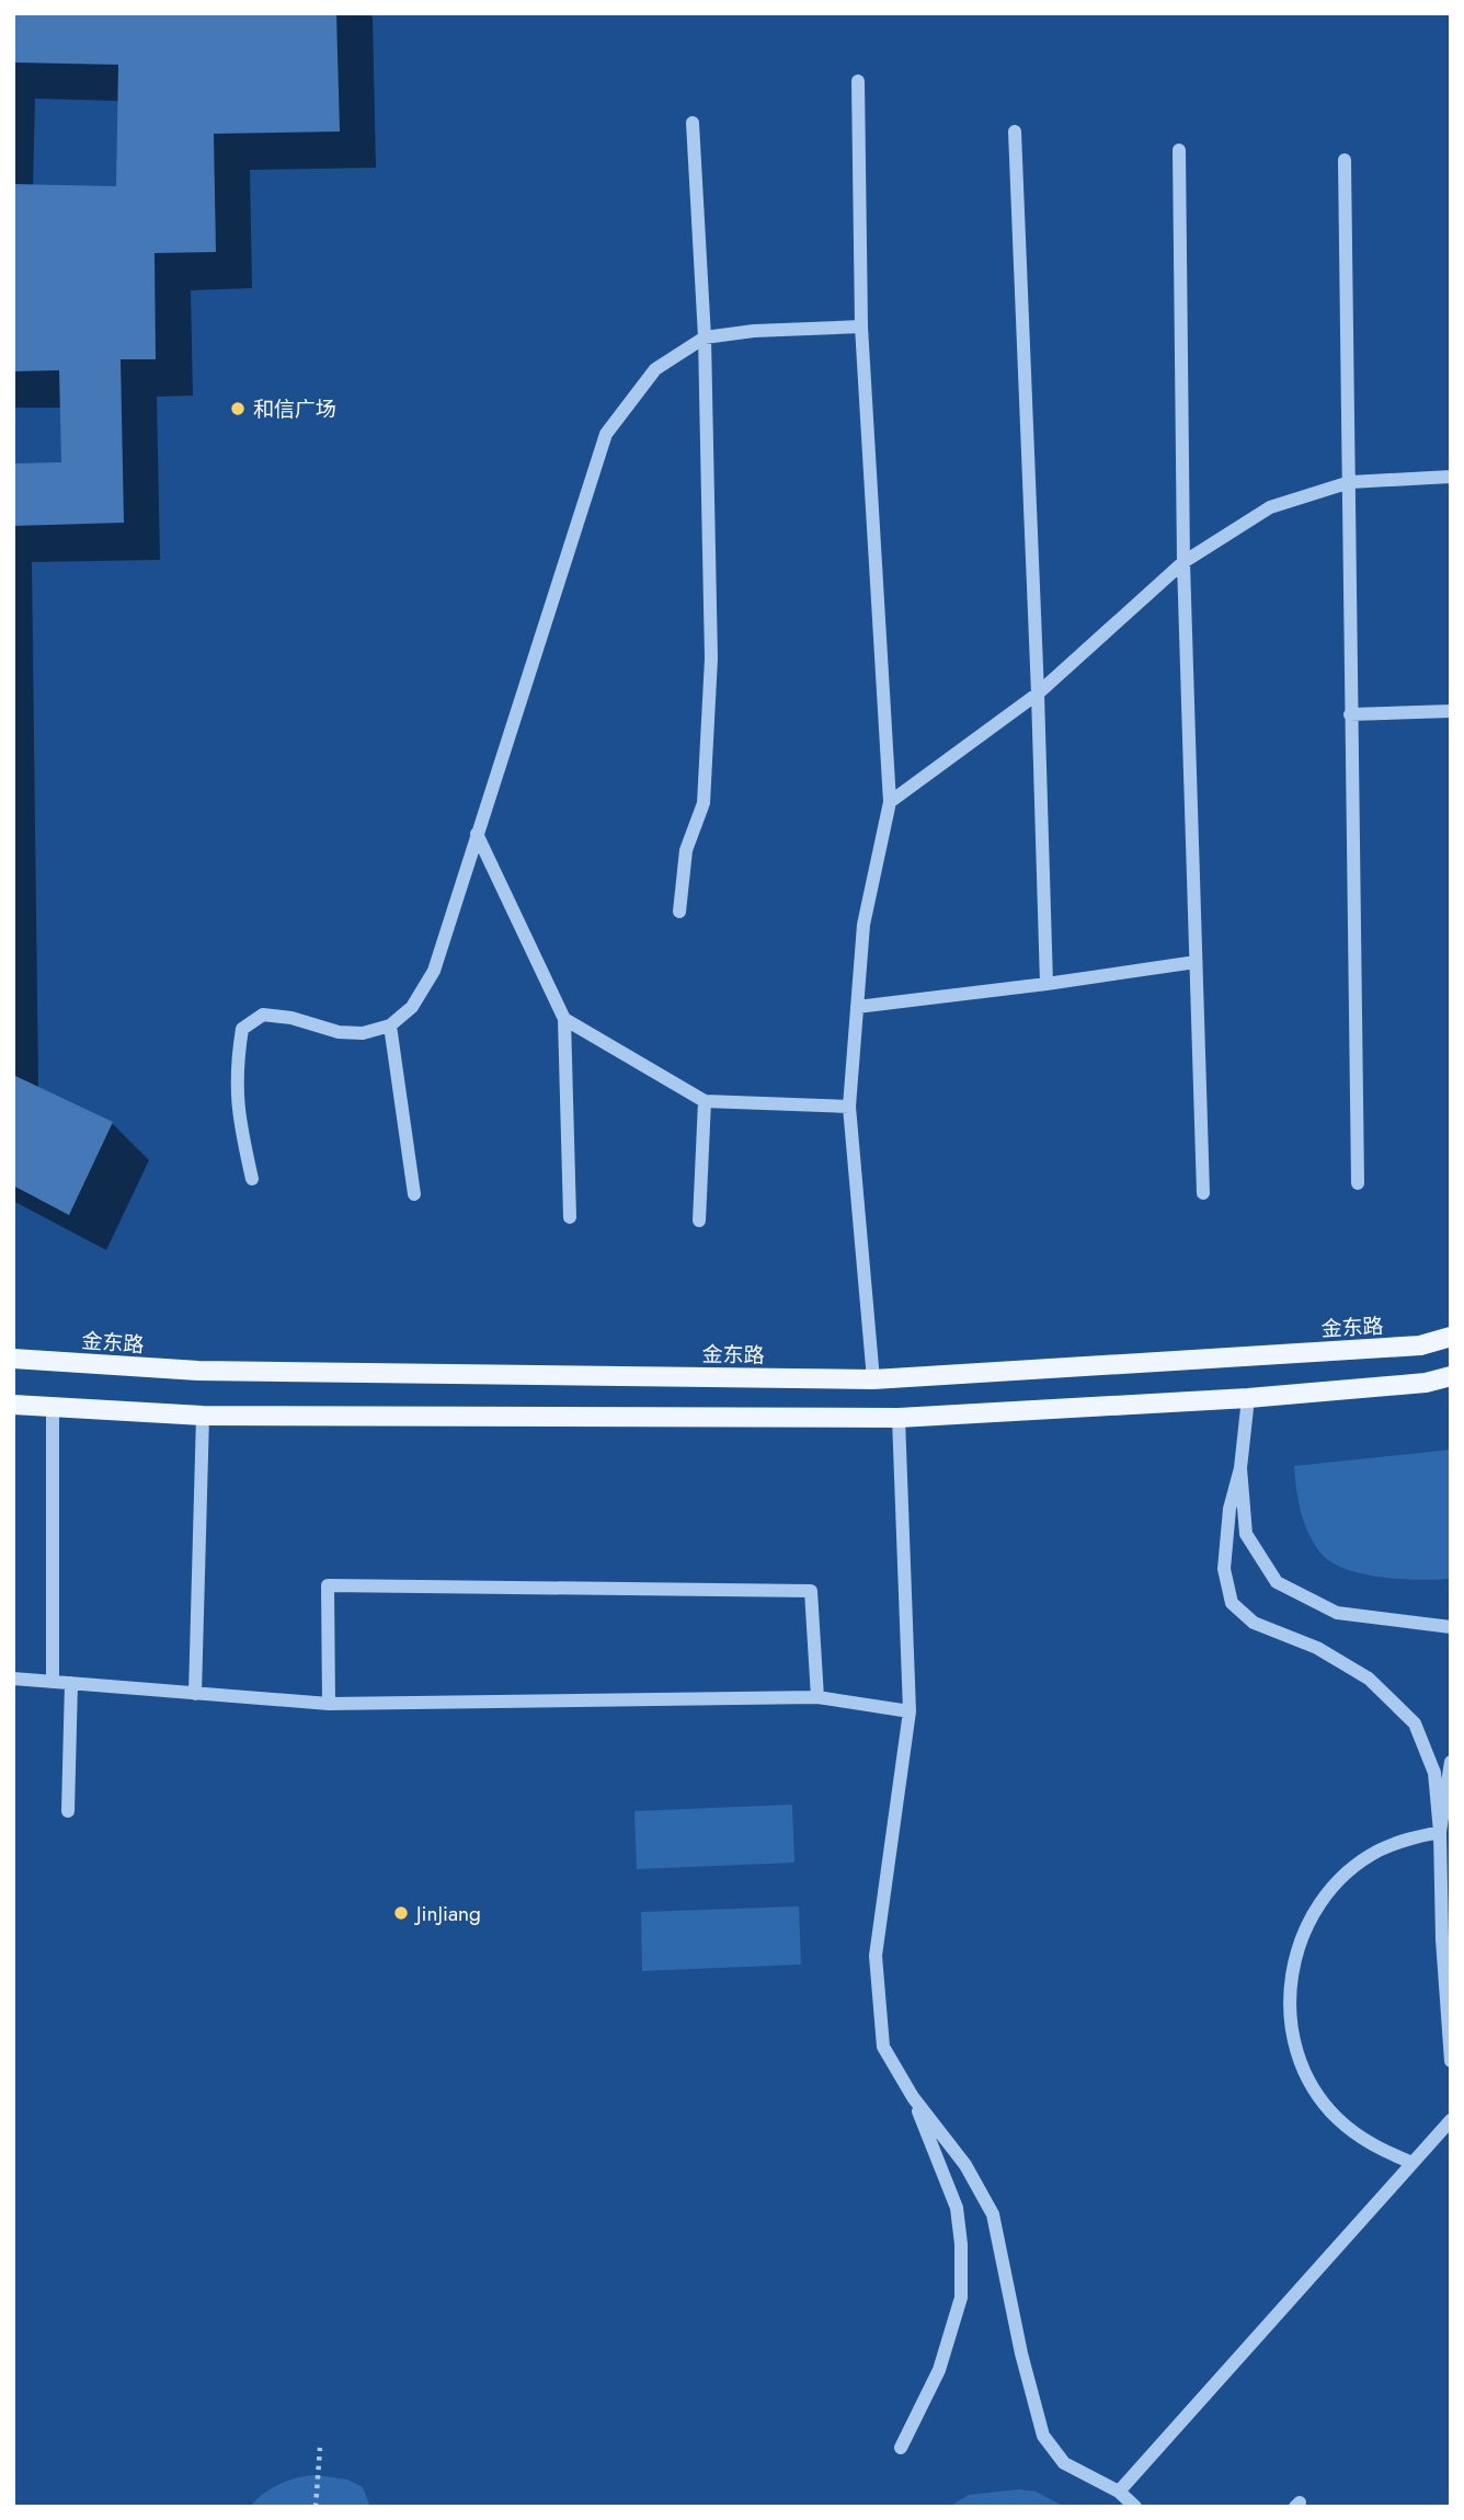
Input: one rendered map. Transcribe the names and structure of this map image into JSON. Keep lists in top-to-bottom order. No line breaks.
{"streets":{"main road":["金东路"]},"places":["和信广场","JinJiang"]}
